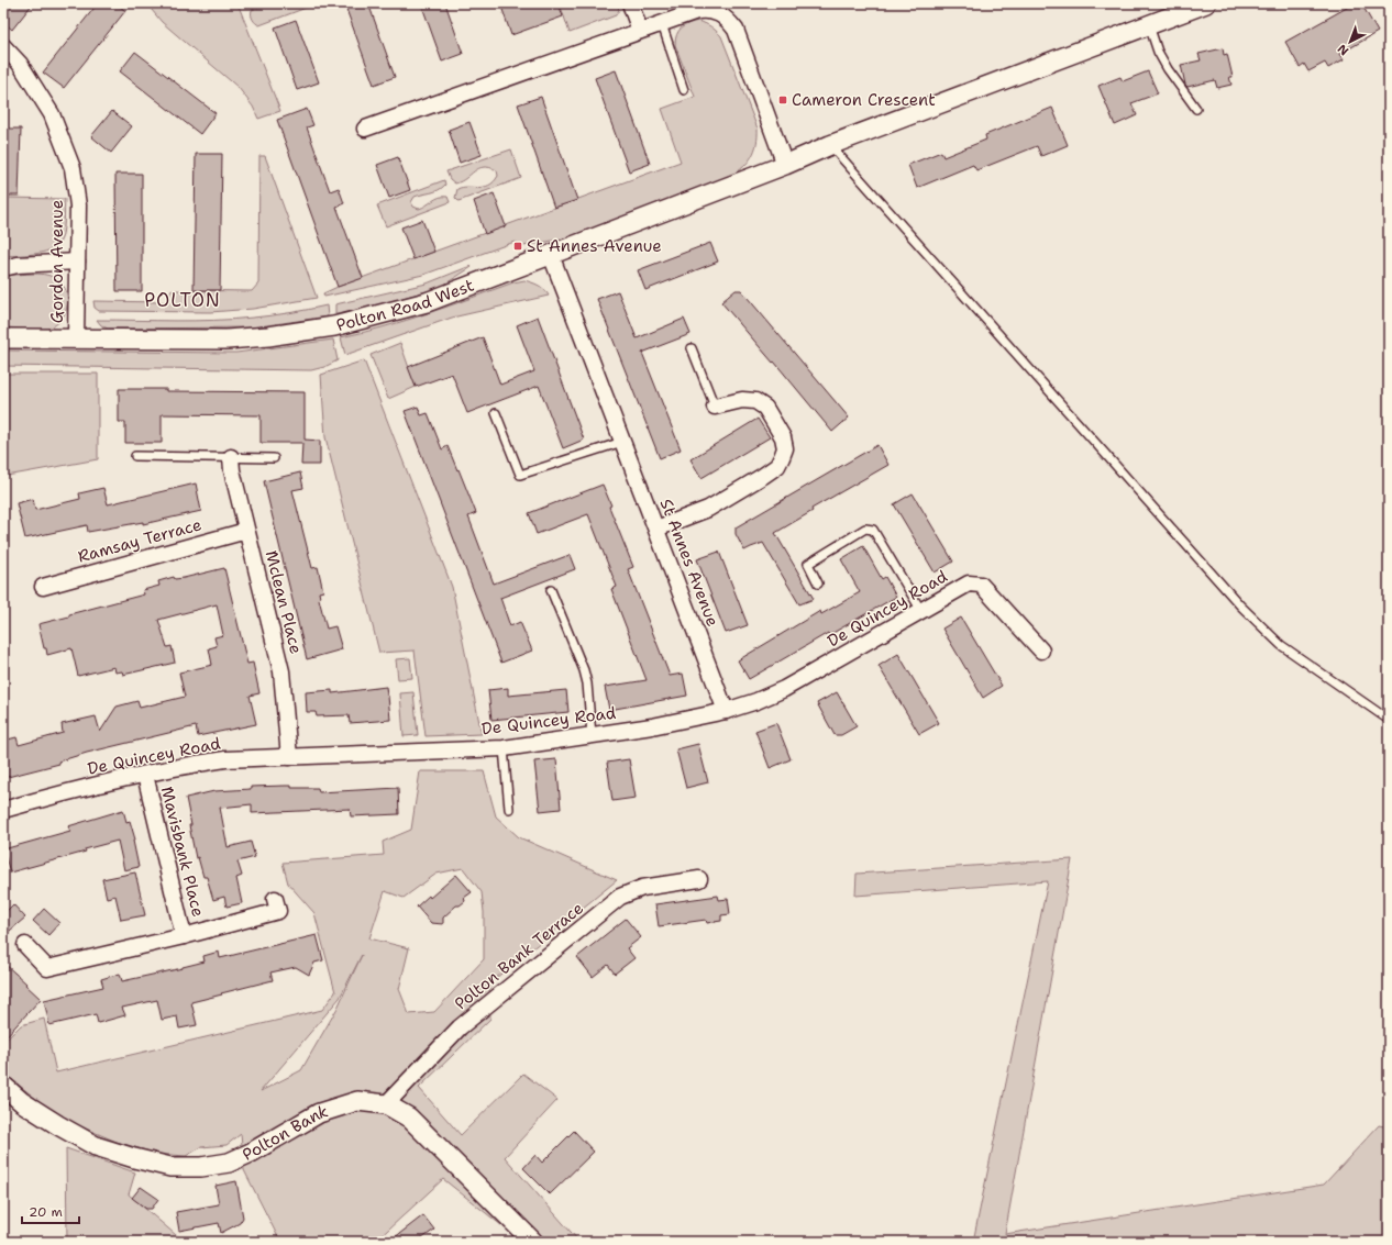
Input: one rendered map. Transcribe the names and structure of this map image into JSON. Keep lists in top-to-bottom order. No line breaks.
{"streets":{"street":["Gordon Avenue","Polton Road West","Ramsay Terrace","St Annes Avenue","Mclean Place","De Quincey Road","Mavisbank Place","Polton Bank Terrace","Polton Bank"]},"crossings":[["Gordon Avenue","Polton Road West"],["Polton Road West","St Annes Avenue"],["Ramsay Terrace","Mclean Place"],["St Annes Avenue","De Quincey Road"],["Mclean Place","De Quincey Road"],["De Quincey Road","Mavisbank Place"],["Polton Bank Terrace","Polton Bank"]],"districts":["POLTON"],"places":{"transit":["Cameron Crescent","St Annes Avenue"]},"scale_bar":"20 m","north":"bottom left"}
